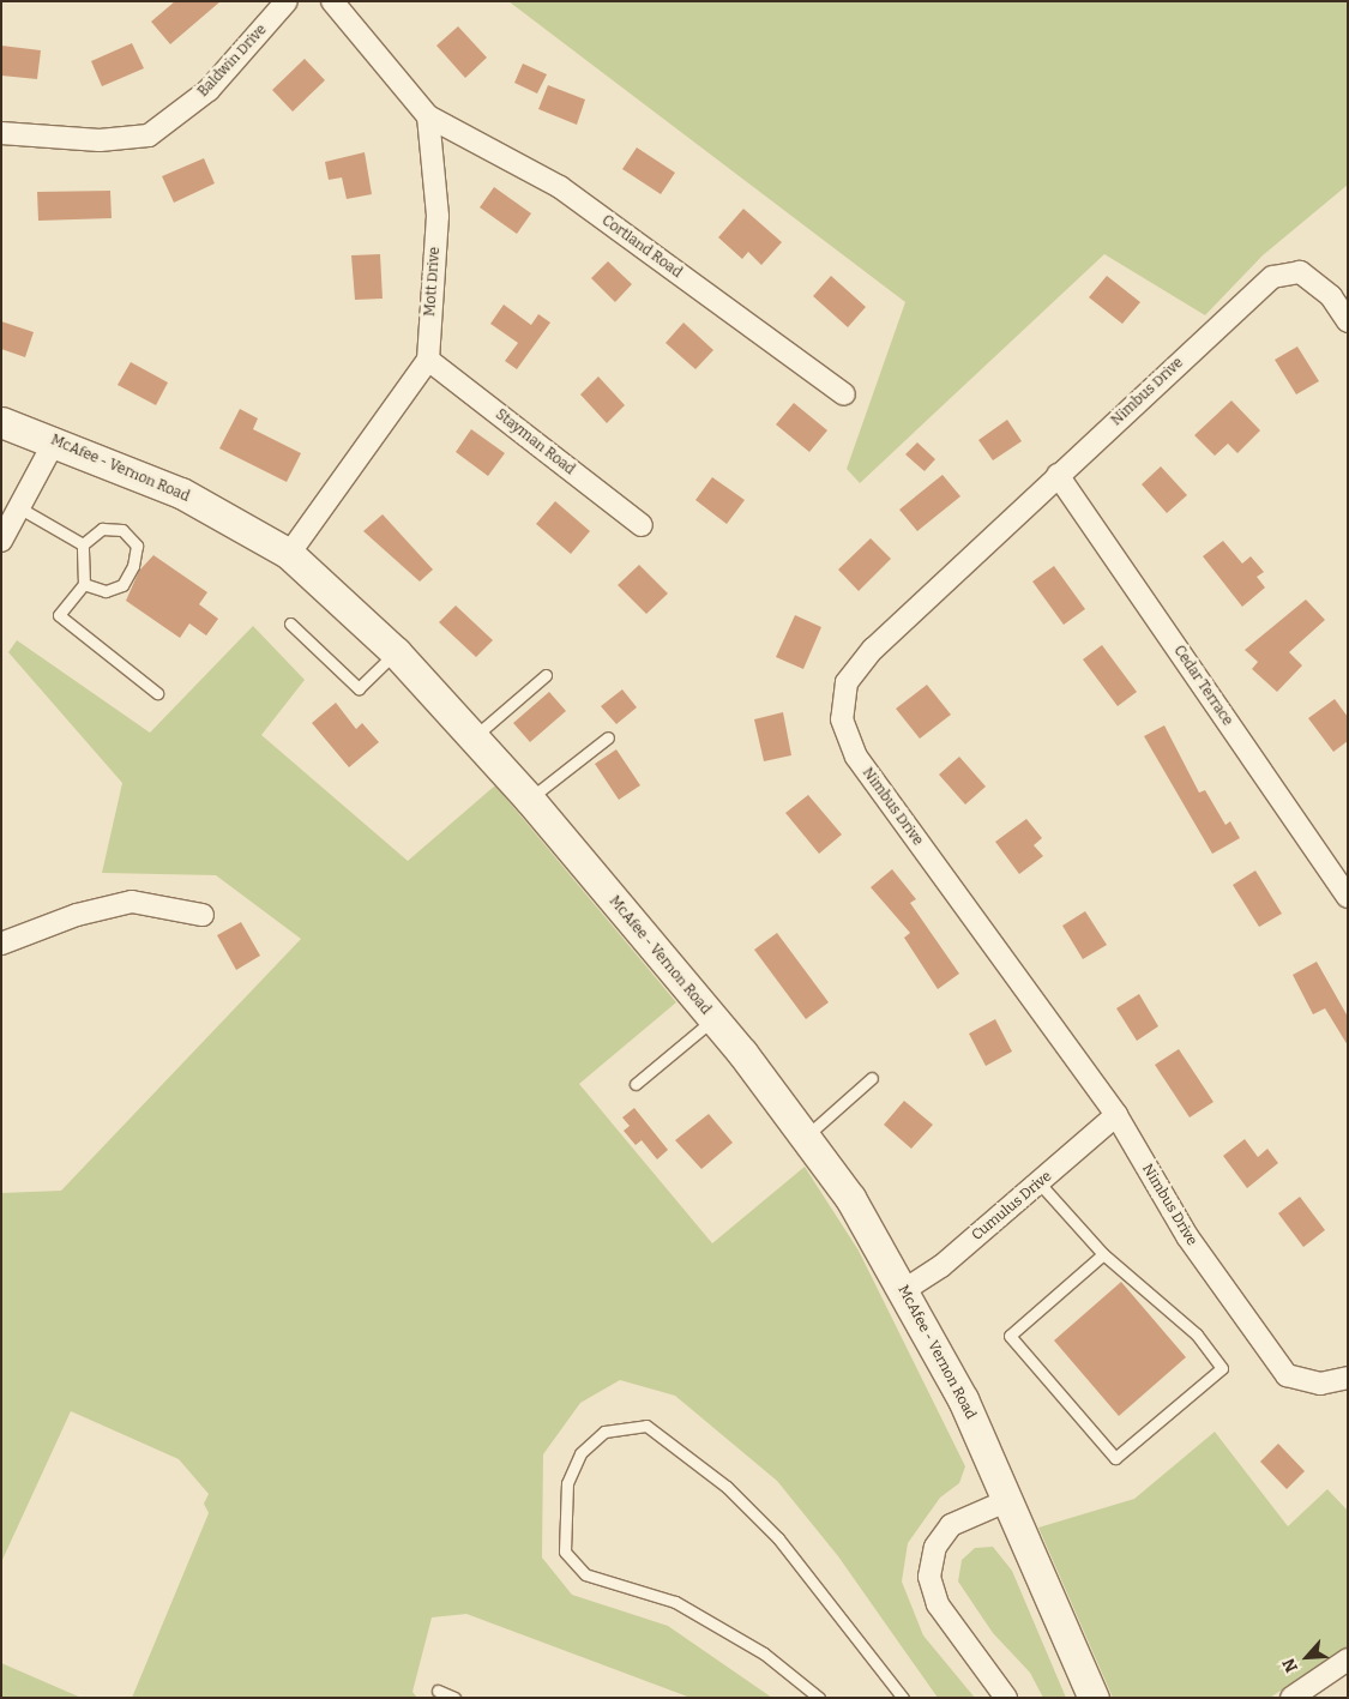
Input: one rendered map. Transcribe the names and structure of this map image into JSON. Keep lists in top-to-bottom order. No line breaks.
{"streets":{"main road":["McAfee - Vernon Road"],"street":["Baldwin Drive","Cortland Road","Mott Drive","Nimbus Drive","Stayman Road","Cedar Terrace","Cumulus Drive"]},"crossings":[["Cortland Road","Mott Drive"],["Mott Drive","Stayman Road"],["Nimbus Drive","Cedar Terrace"],["Nimbus Drive","Cumulus Drive"],["McAfee - Vernon Road","Cumulus Drive"]],"north":"bottom left"}
